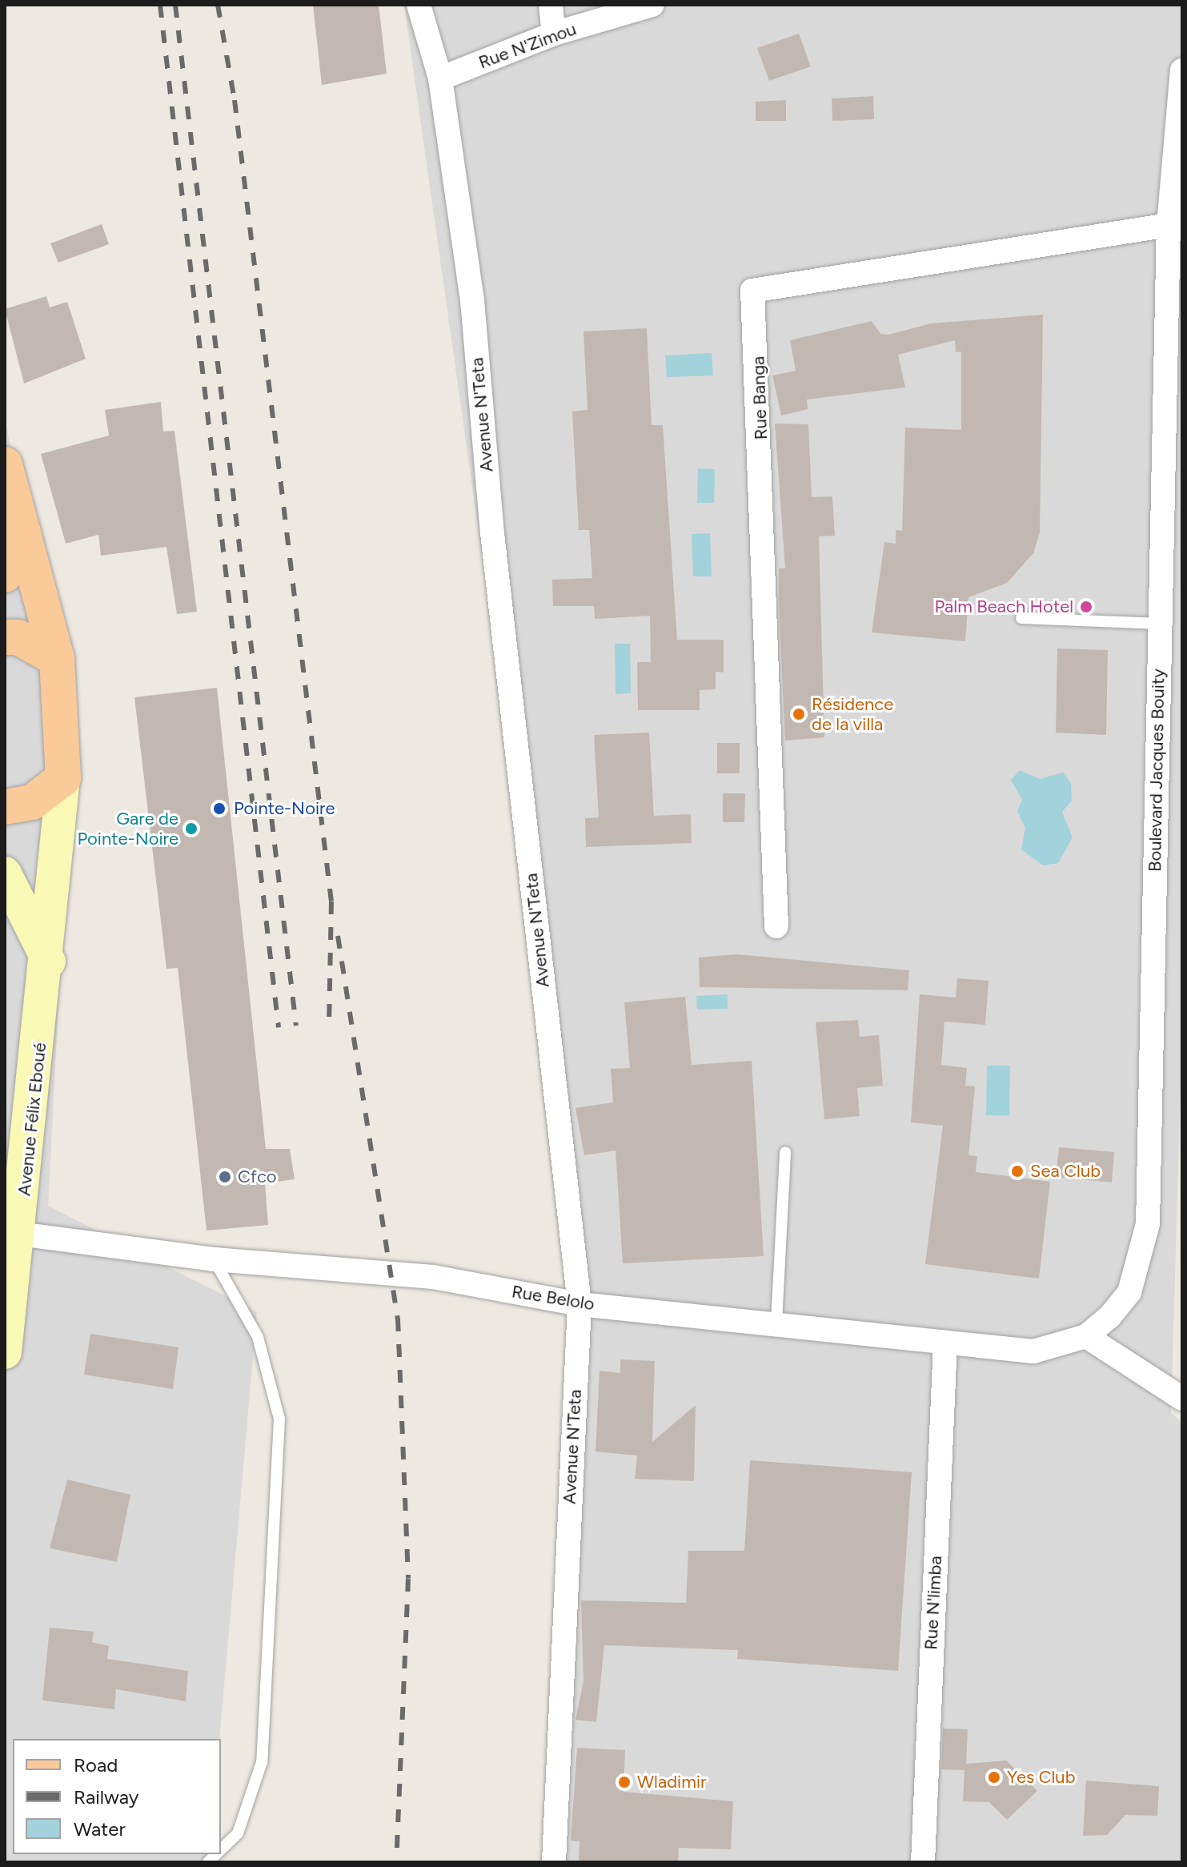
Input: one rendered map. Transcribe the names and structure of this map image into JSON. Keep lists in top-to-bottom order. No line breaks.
{"streets":{"street":["Rue N'Zimou","Rue Banga","Avenue N'Teta","Boulevard Jacques Bouity","Avenue Félix Eboué","Rue Belolo","Rue N'limba"]},"crossings":[["Rue N'Zimou","Avenue N'Teta"],["Rue Banga","Boulevard Jacques Bouity"],["Avenue N'Teta","Rue Belolo"],["Boulevard Jacques Bouity","Rue Belolo"],["Avenue Félix Eboué","Rue Belolo"],["Rue Belolo","Rue N'limba"]],"places":["Palm Beach Hotel","Résidence de la villa","Pointe-Noire","Gare de Pointe-Noire","Sea Club","Cfco","Yes Club","Wladimir"],"legend":["Road","Railway","Water"]}
